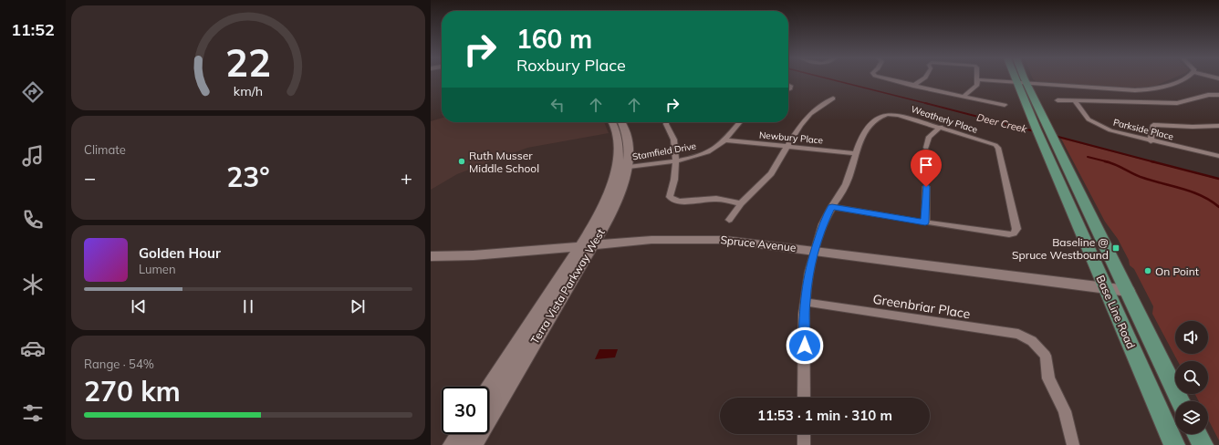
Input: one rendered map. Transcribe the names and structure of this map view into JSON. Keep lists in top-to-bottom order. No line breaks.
{"streets":{"main road":["Base Line Road"],"street":["Weatherly Place","Parkside Place","Newbury Place","Stamfield Drive","Spruce Avenue","Terra Vista Parkway West","Greenbriar Place"]},"crossings":[["Weatherly Place","Newbury Place"],["Newbury Place","Stamfield Drive"],["Stamfield Drive","Terra Vista Parkway West"],["Spruce Avenue","Terra Vista Parkway West"],["Spruce Avenue","Base Line Road"]],"water":["Deer Creek"],"places":{"other":["Ruth Musser Middle School","On Point"],"transit":["Baseline @ Spruce Westbound"]},"page":{"tabs":"11:52","turn":["160 m","Roxbury Place"],"tile":["Climate",["Range · 54%","270 km"]],"heat":["−","23°","+"],"song":["Golden Hour","Lumen"],"limit":"30","trip":"11:53 · 1 min · 310 m","gauge":["22","km/h"]}}
